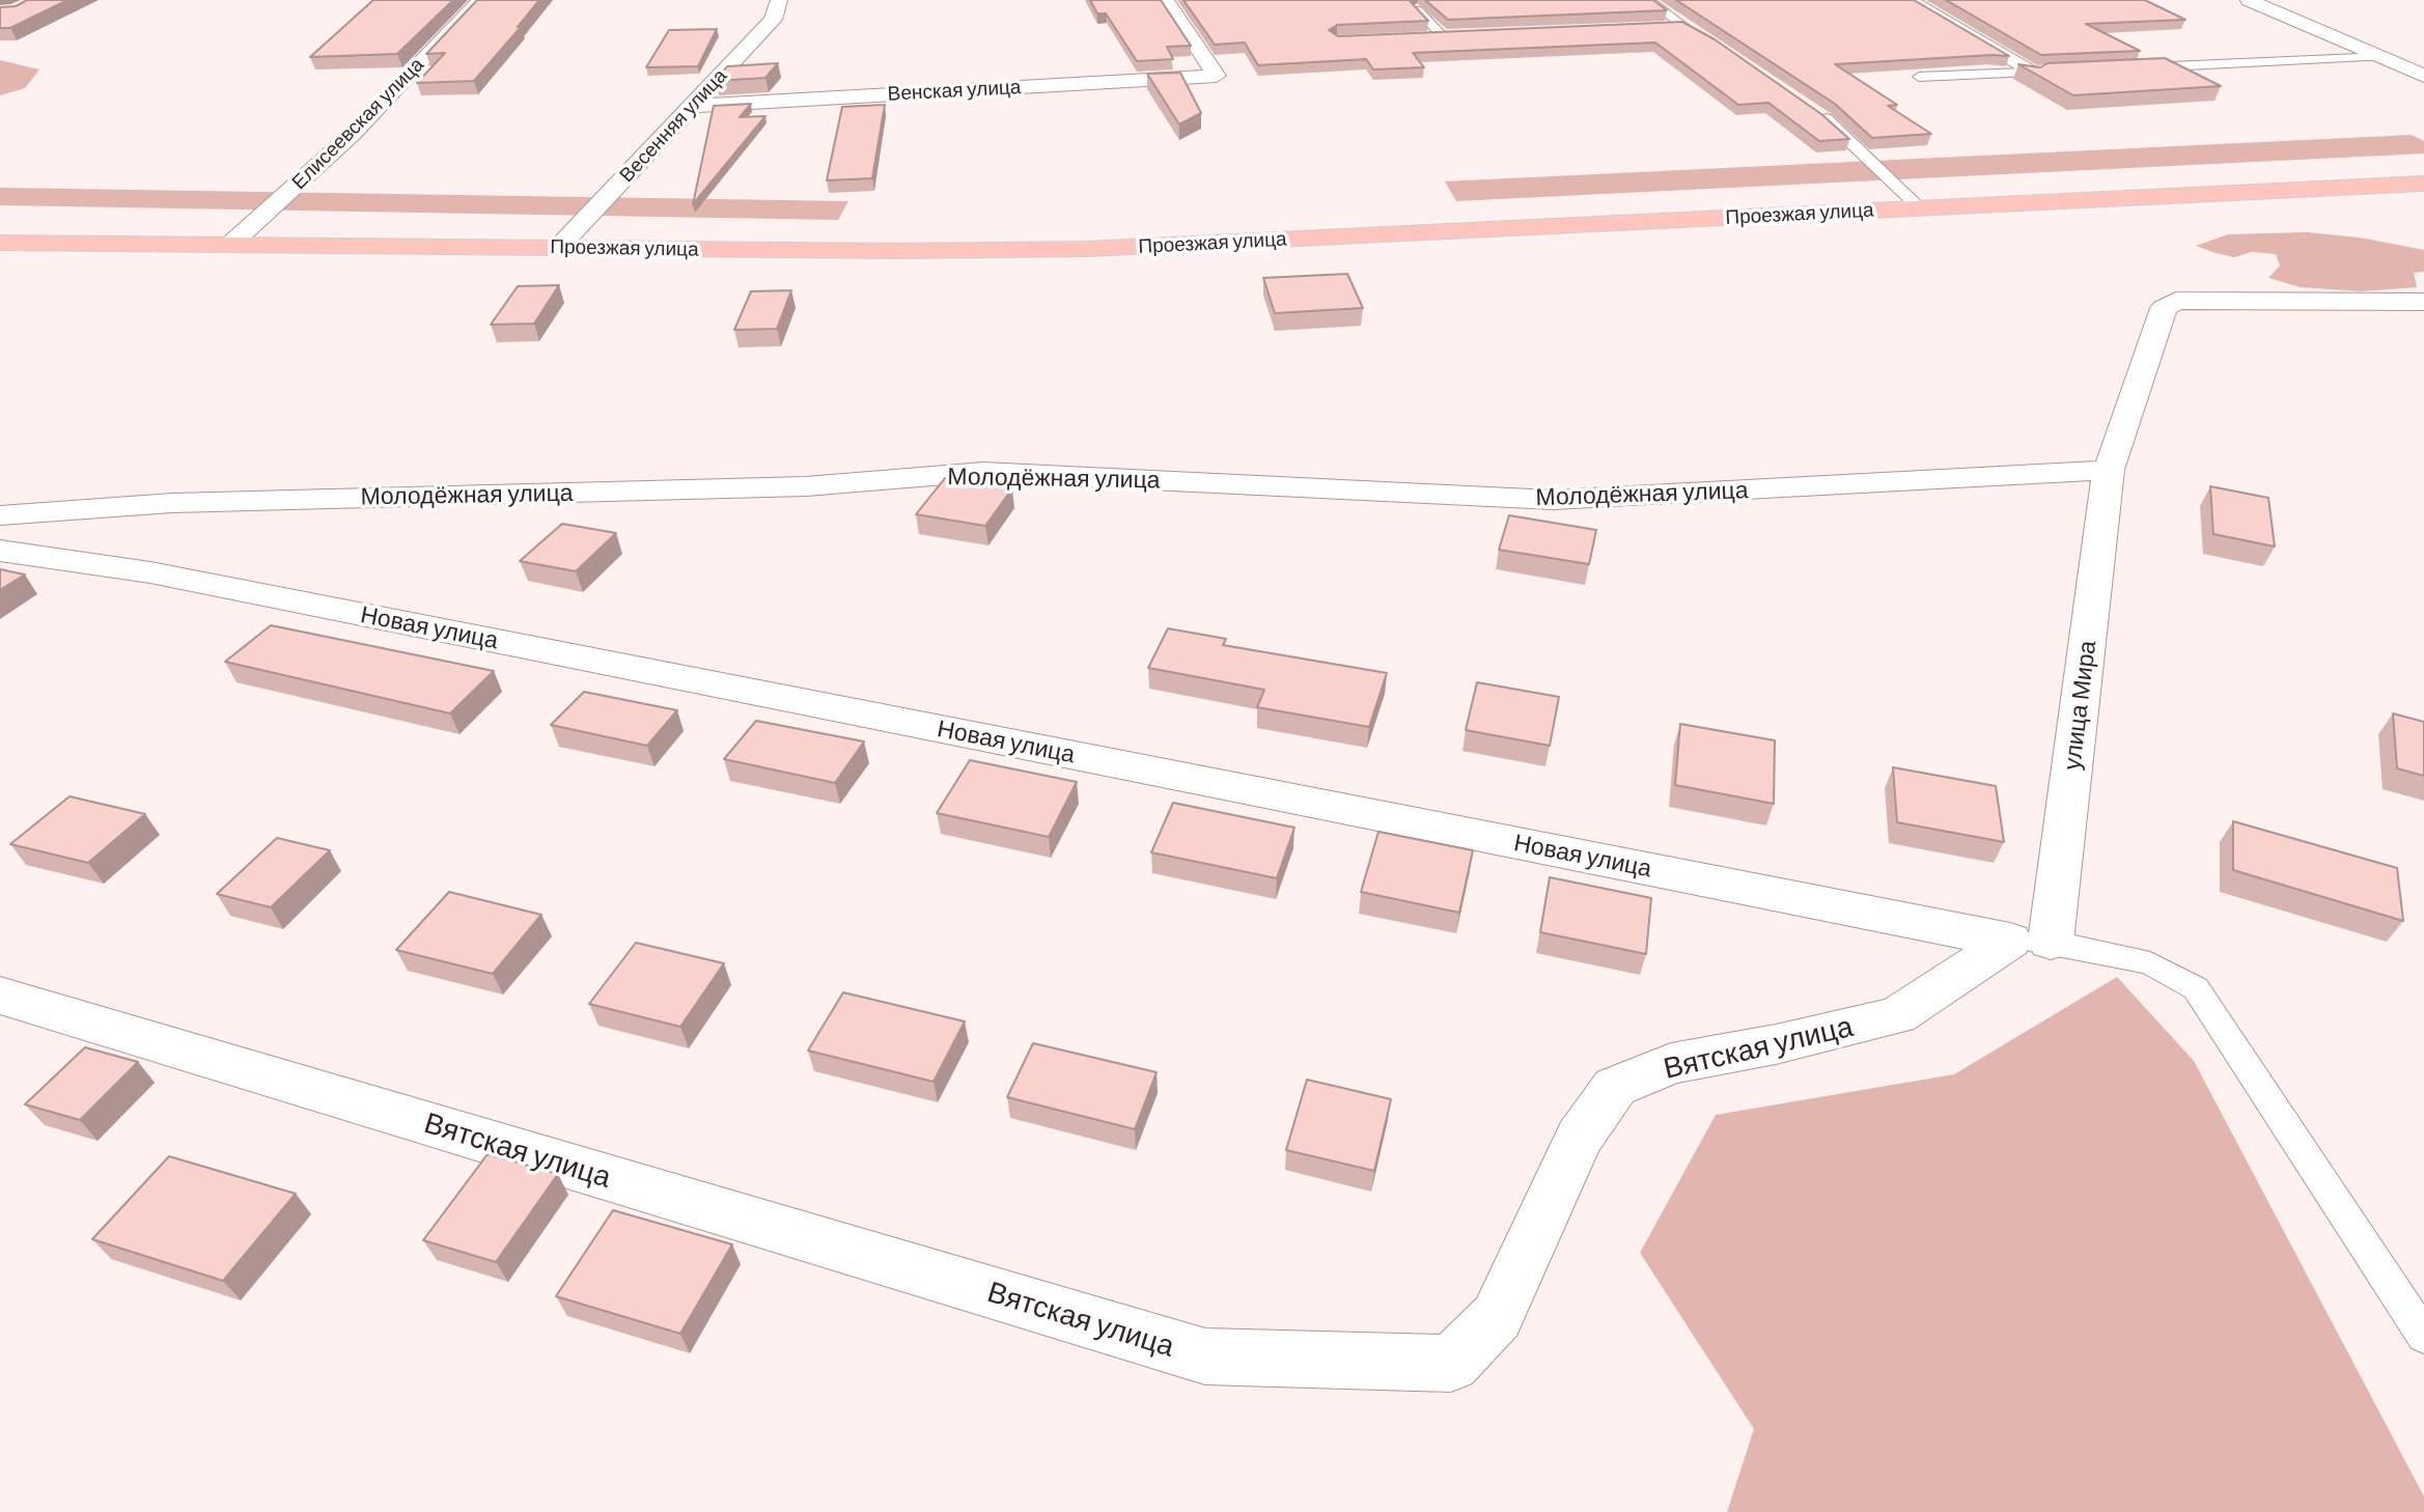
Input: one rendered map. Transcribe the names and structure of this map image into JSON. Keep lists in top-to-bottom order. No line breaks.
{"streets":{"main road":["Проезжая улица"],"street":["Венская улица","Елисеевская улица","Весенняя улица","Молодёжная улица","Новая улица","улица Мира","Вятская улица"]},"crossings":[["Венская улица","Весенняя улица"],["Елисеевская улица","Проезжая улица"],["Весенняя улица","Проезжая улица"],["Молодёжная улица","улица Мира"],["Новая улица","улица Мира"],["Новая улица","Вятская улица"],["улица Мира","Вятская улица"]]}
